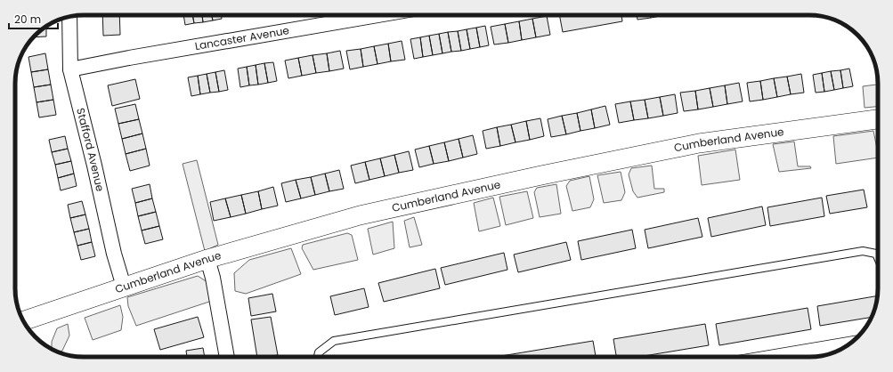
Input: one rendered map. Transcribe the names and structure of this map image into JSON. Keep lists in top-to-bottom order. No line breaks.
{"streets":{"street":["Lancaster Avenue","Cumberland Avenue","Stafford Avenue"]},"crossings":[["Lancaster Avenue","Stafford Avenue"],["Cumberland Avenue","Stafford Avenue"]],"scale_bar":"20 m"}
